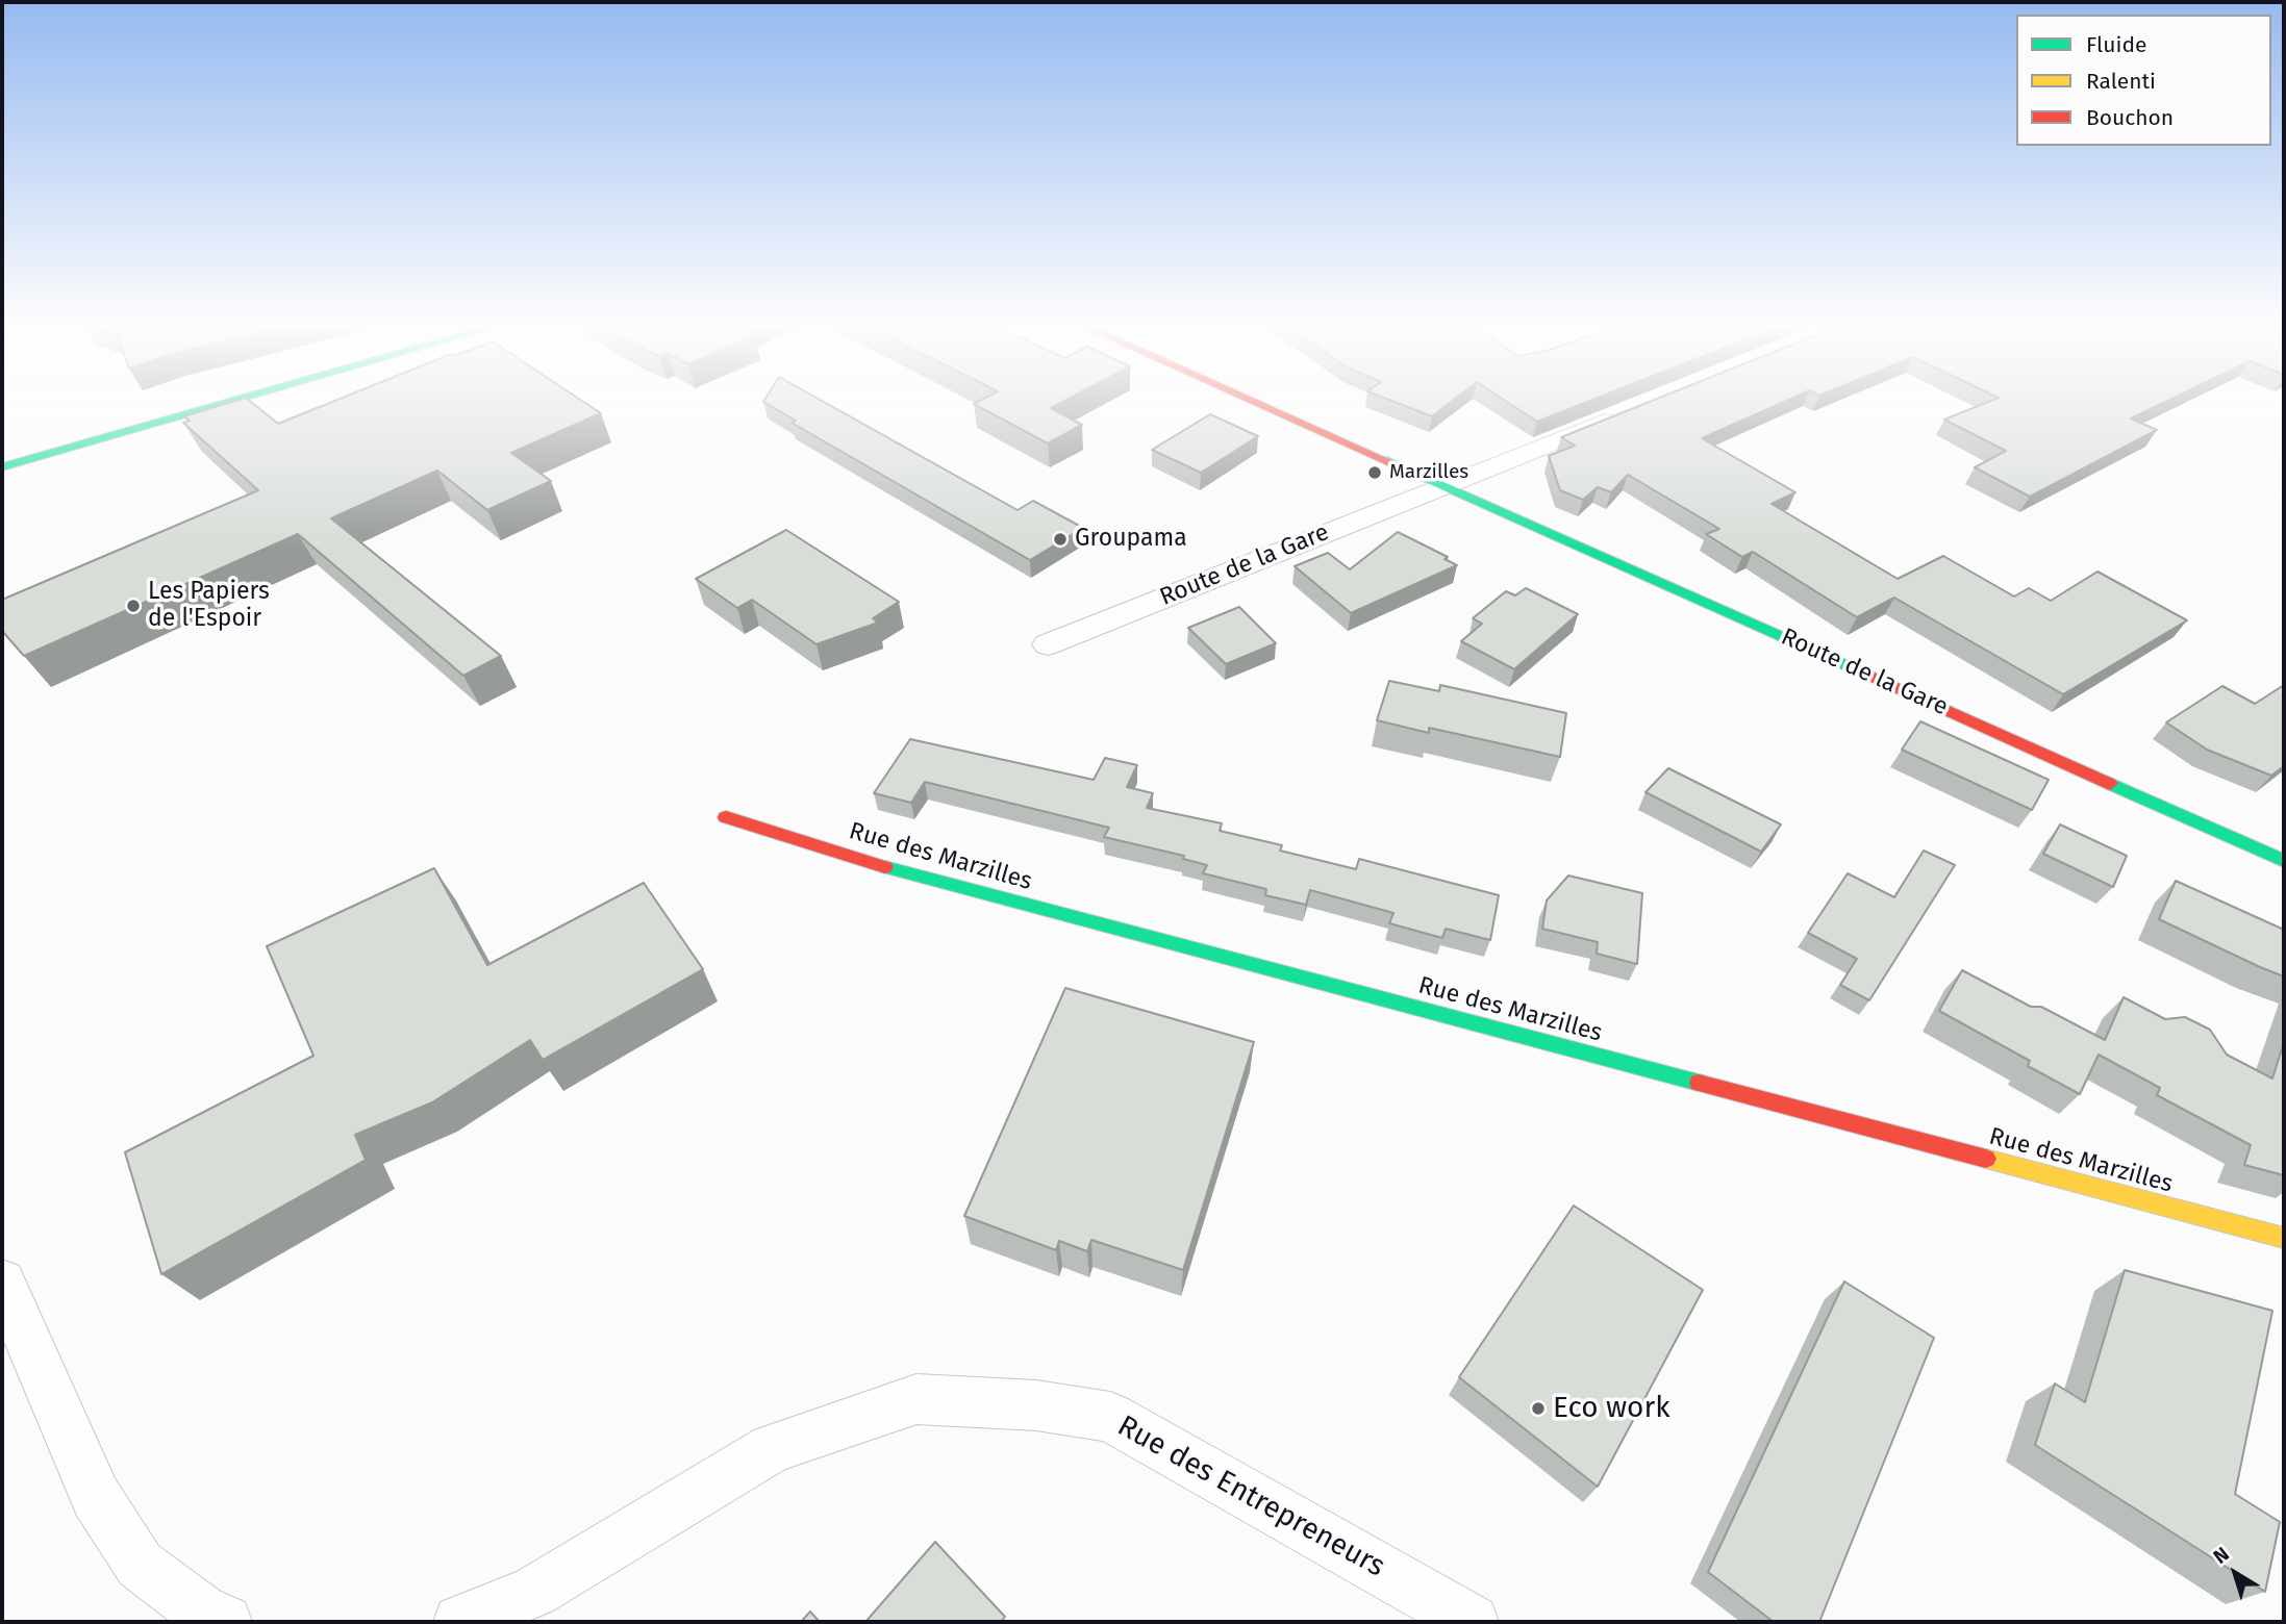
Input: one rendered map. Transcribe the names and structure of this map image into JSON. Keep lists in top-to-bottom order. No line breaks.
{"streets":{"street":["Route de la Gare","Rue des Marzilles","Rue des Entrepreneurs"]},"places":["Marzilles","Groupama","Les Papiers de l'Espoir","Eco work"],"legend":["Fluide","Ralenti","Bouchon"],"north":"top left"}
